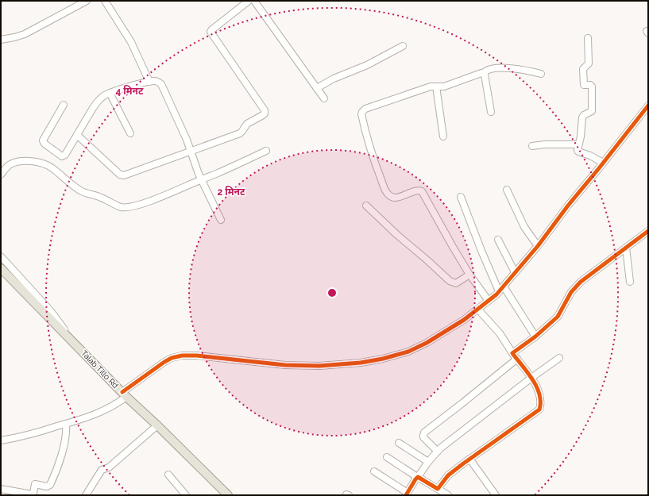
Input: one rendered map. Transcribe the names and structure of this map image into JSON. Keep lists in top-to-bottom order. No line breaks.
{"streets":{"main road":["Talab Tillo Rd"]},"rings":["4 मिनट","2 मिनट"]}
